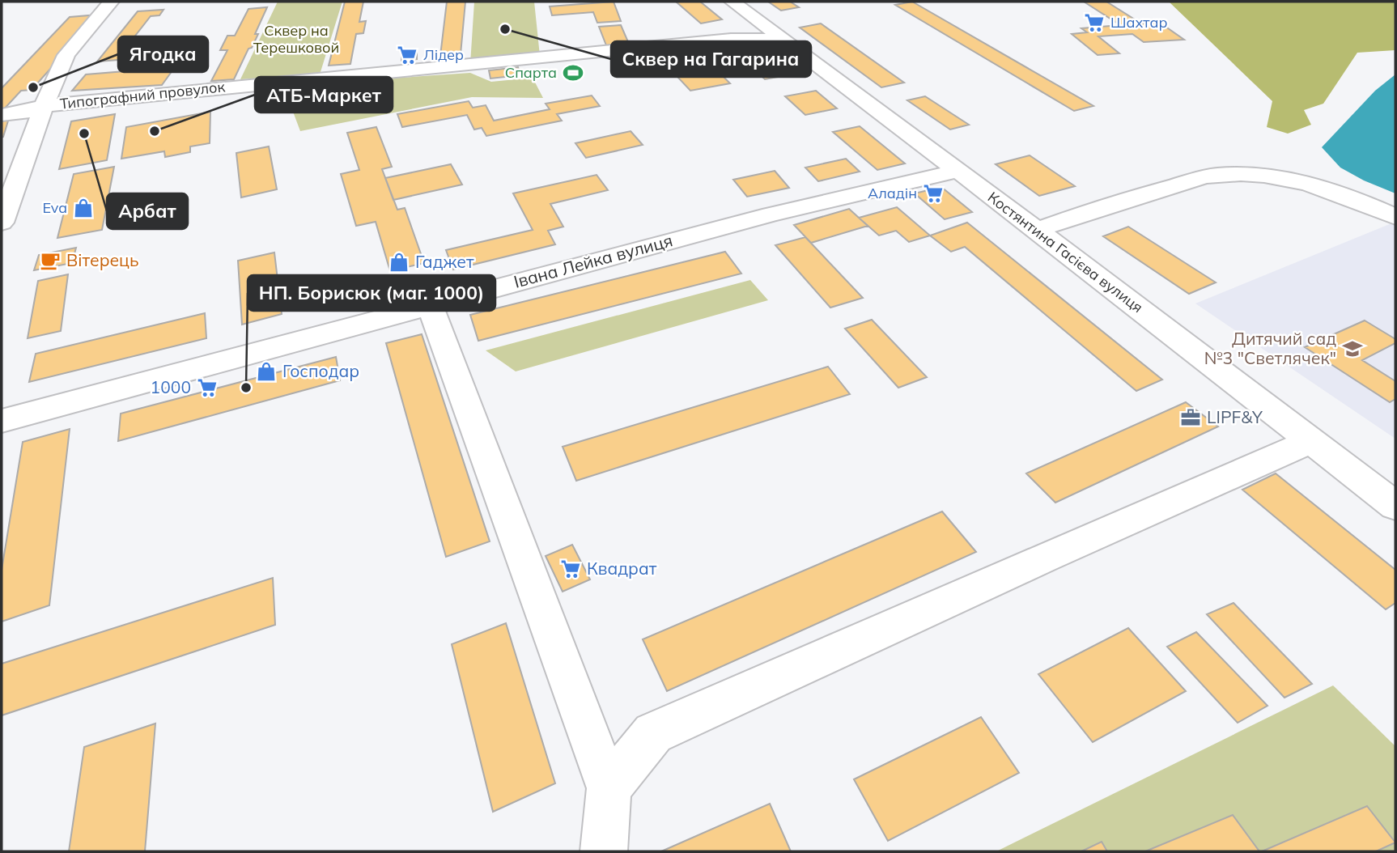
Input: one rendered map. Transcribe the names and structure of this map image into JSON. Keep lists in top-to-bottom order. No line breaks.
{"streets":{"street":["Типографний провулок","Костянтина Гасієва вулиця","Івана Лейка вулиця"]},"crossings":[["Типографний провулок","Костянтина Гасієва вулиця"],["Костянтина Гасієва вулиця","Івана Лейка вулиця"]],"parks":["Сквер на Терешковой"],"places":{"supermarket":["Шахтар","Лідер","Аладін","1000","Квадрат"],"other":["Сквер на Гагарина","Ягодка","АТБ-Маркет","Арбат","НП. Борисюк (маг. 1000)"],"sports":["Спарта"],"shop":["Eva","Гаджет","Господар"],"cafe":["Вітерець"],"school or university":["Дитячий сад №3 \"Светлячек\""],"office":["LIPF&Y"]}}
